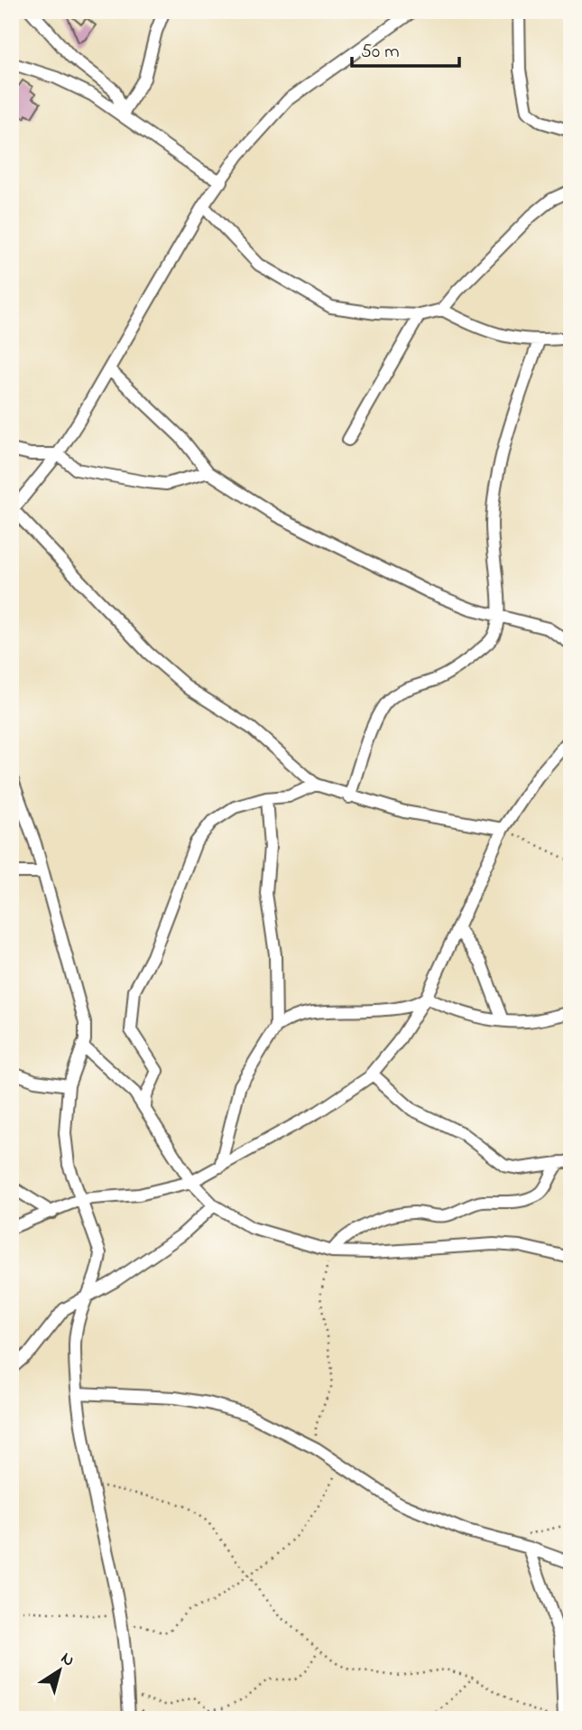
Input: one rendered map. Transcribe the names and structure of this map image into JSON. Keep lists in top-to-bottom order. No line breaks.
{"scale_bar":"50 m","north":"top right"}
